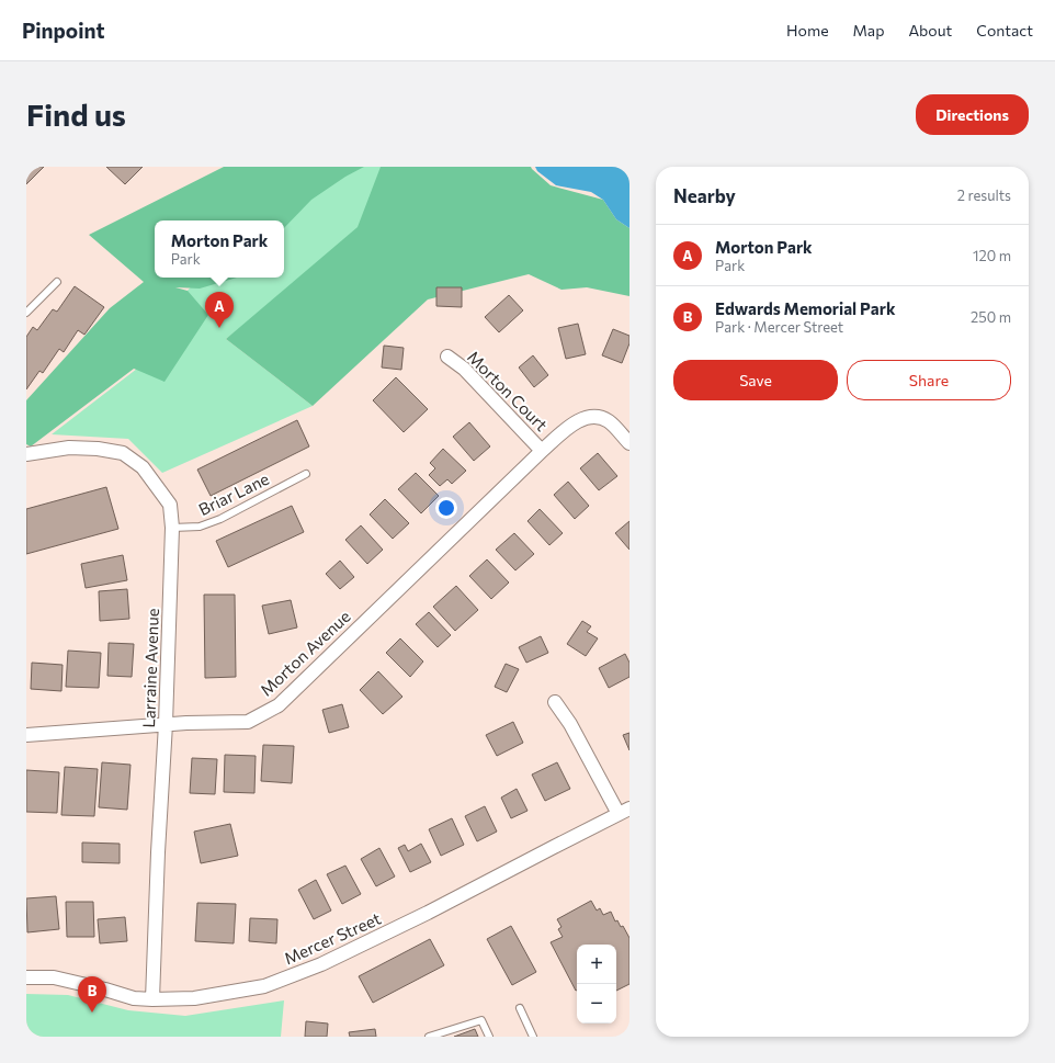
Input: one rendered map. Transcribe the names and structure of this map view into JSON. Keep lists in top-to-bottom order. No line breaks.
{"streets":{"street":["Morton Court","Morton Avenue","Larraine Avenue","Mercer Street"],"lane":["Briar Lane"]},"crossings":[["Morton Court","Morton Avenue"],["Briar Lane","Larraine Avenue"],["Morton Avenue","Larraine Avenue"],["Larraine Avenue","Mercer Street"]],"page":{"header":"Pinpoint","nav":["Home","Map","About","Contact"],"buttons":["Directions",["Save","Share"]],"title":"Find us","heading":["Nearby","2 results"],"popup":["Morton Park","Park"],"list":[{"mark":"A","name":"Morton Park","note":"Park","value":"120 m"},{"mark":"B","name":"Edwards Memorial Park","note":"Park · Mercer Street","value":"250 m"}],"pins":["A","B"],"map_buttons":["+","−"]}}
